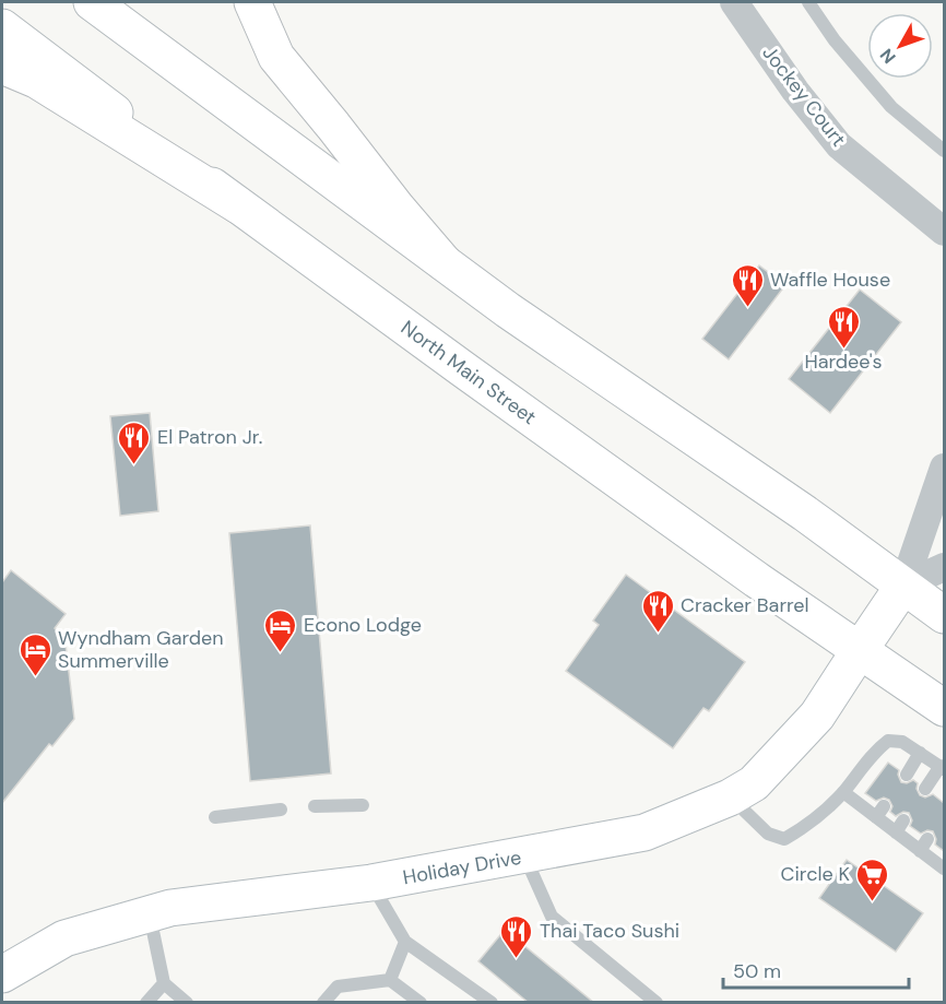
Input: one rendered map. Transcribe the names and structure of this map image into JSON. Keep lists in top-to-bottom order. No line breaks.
{"streets":{"main road":["North Main Street","Holiday Drive"],"street":["Jockey Court"]},"crossings":[["North Main Street","Holiday Drive"]],"places":{"restaurant":["Waffle House","Hardee's","El Patron Jr.","Cracker Barrel","Thai Taco Sushi"],"hotel":["Econo Lodge","Wyndham Garden Summerville"],"supermarket":["Circle K"]},"scale_bar":"50 m","north":"bottom left"}
